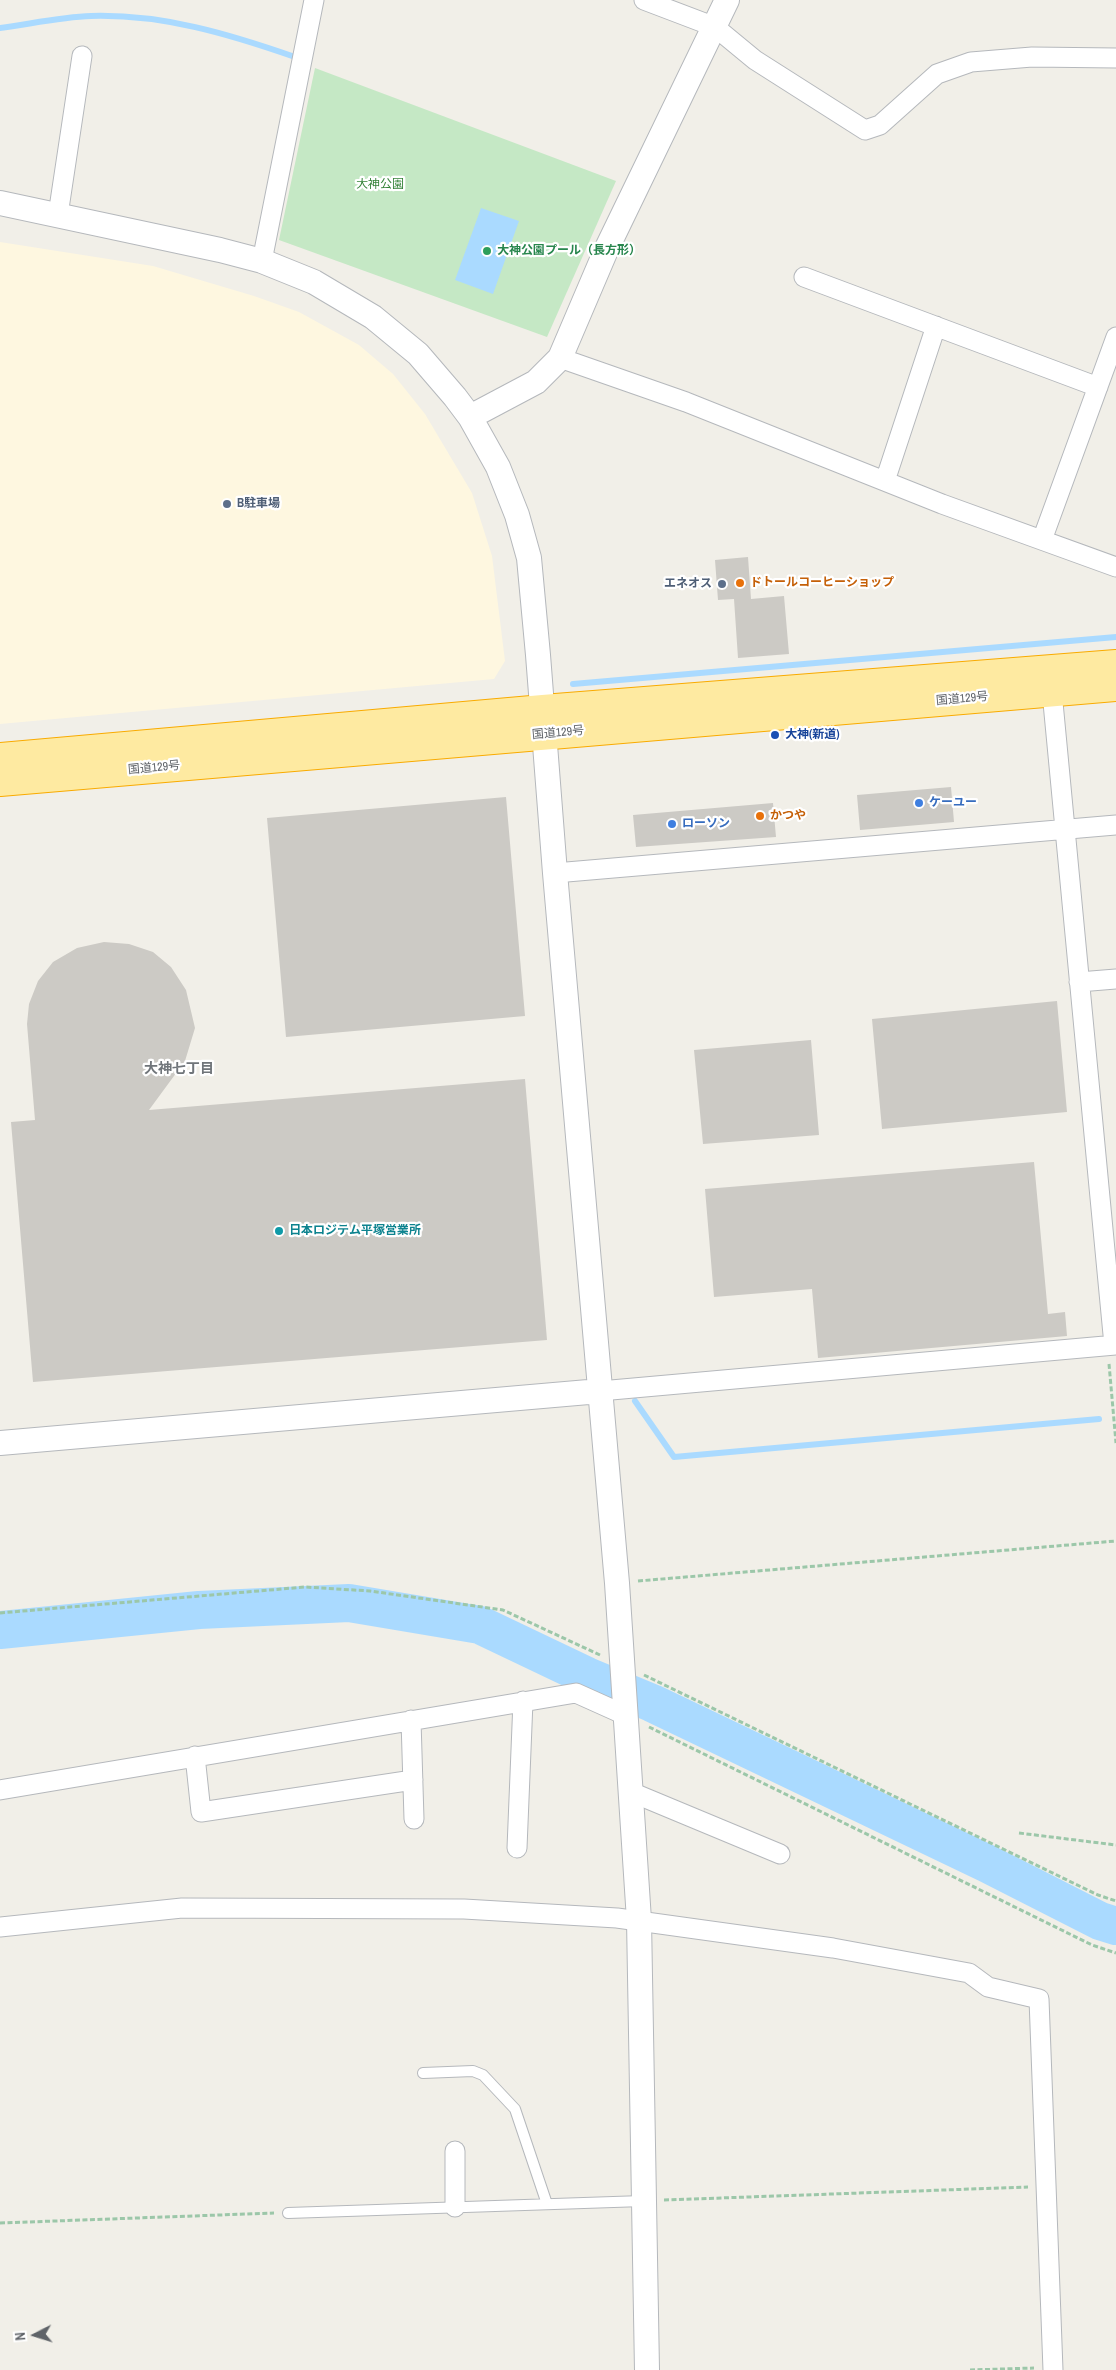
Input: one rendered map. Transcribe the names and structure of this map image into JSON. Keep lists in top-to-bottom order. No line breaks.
{"streets":{"highway":["国道129号"]},"districts":["大神七丁目"],"parks":["大神公園"],"places":["大神公園プール（長方形）","B駐車場","ドトールコーヒーショップ","エネオス","大神(新道)","ケーユー","かつや","ローソン","日本ロジテム平塚営業所"],"north":"left"}
